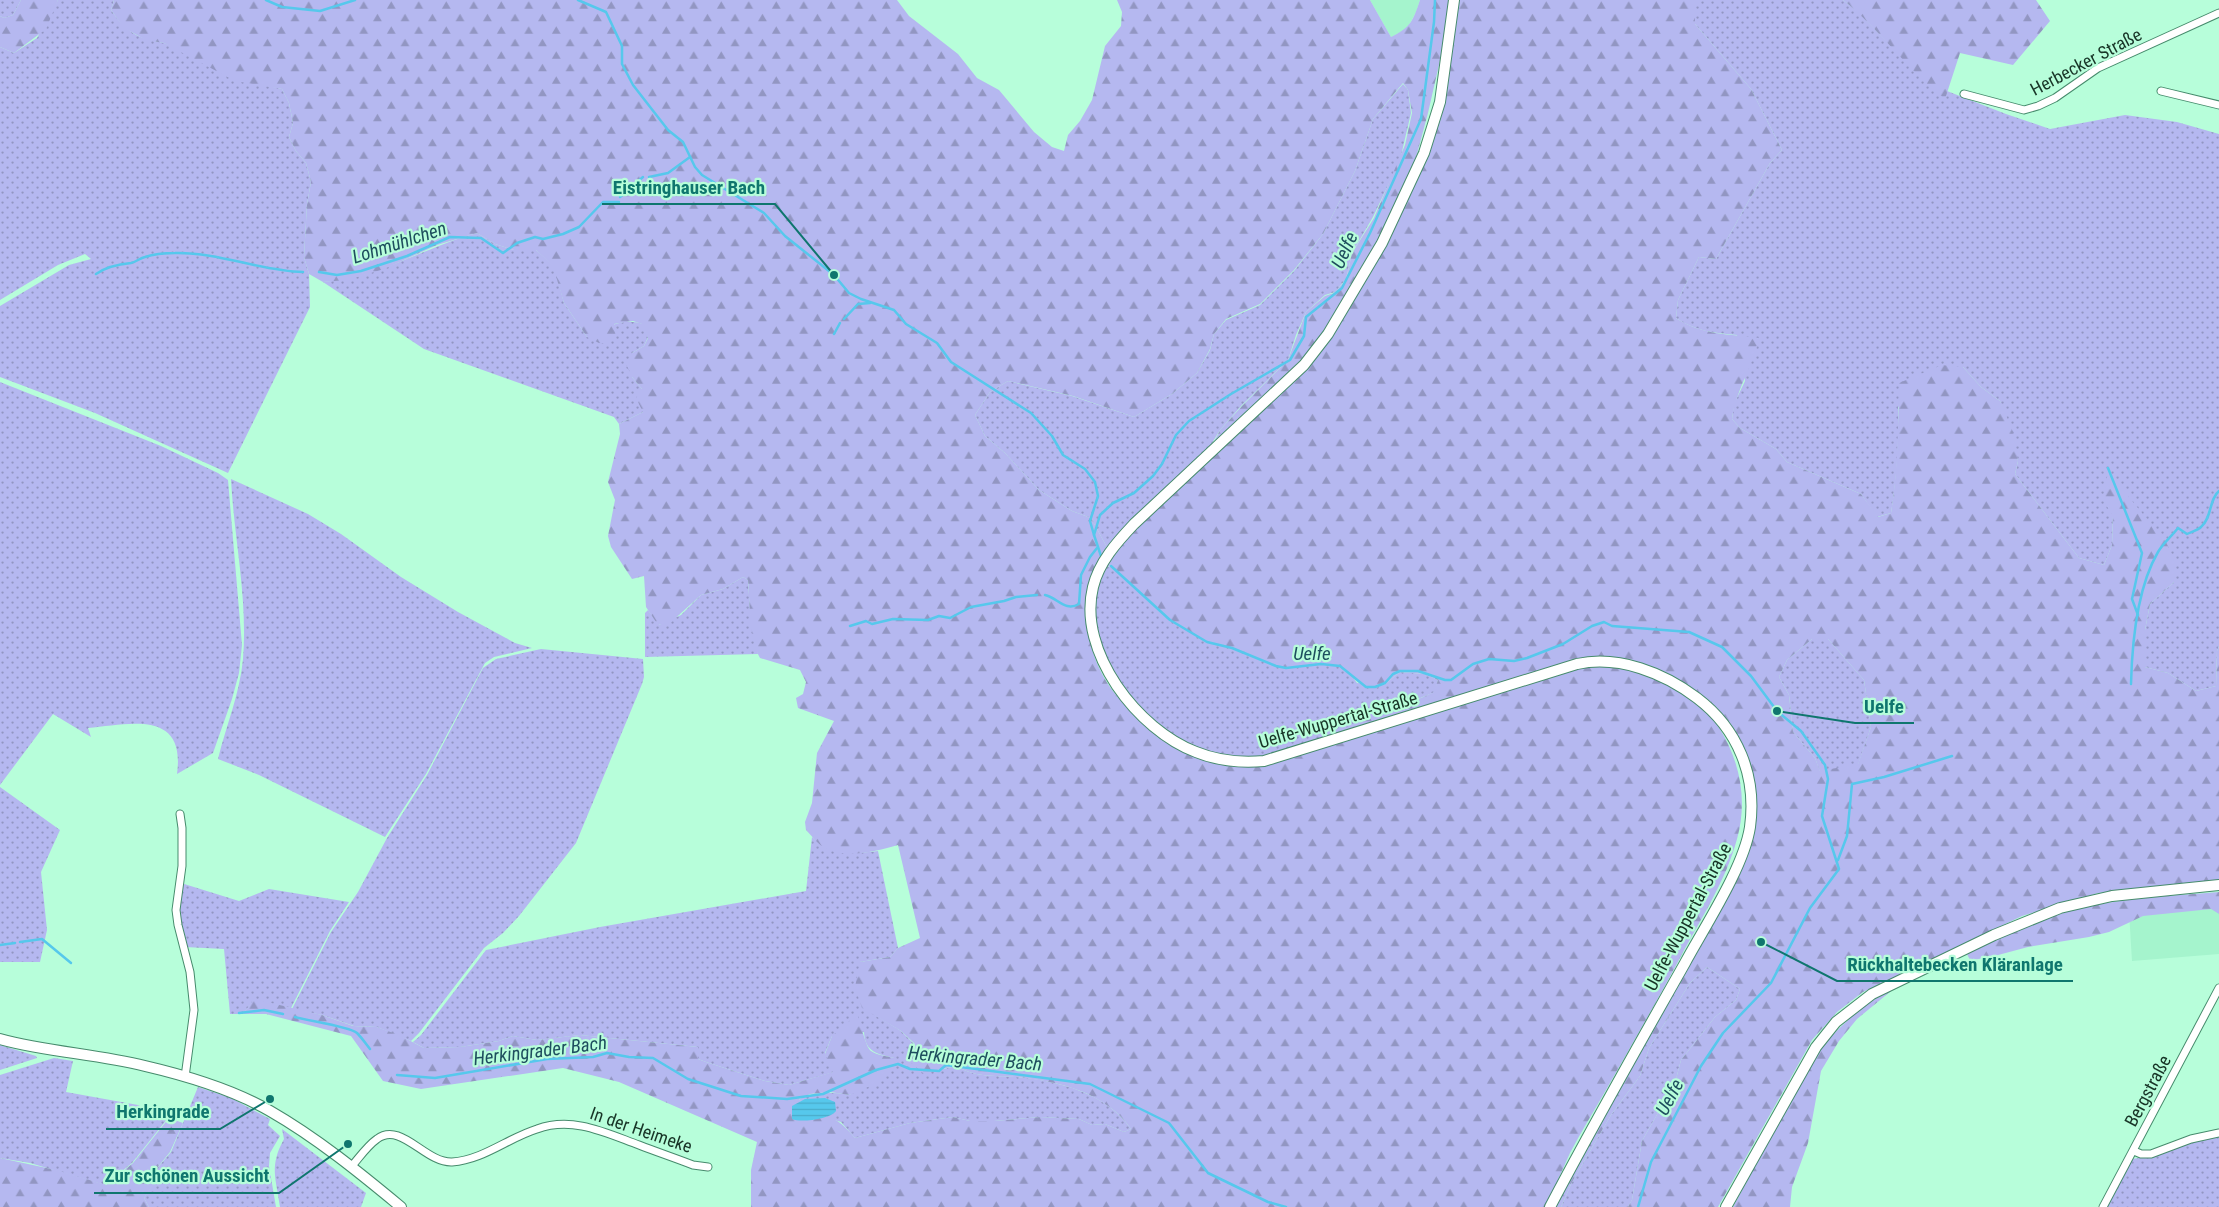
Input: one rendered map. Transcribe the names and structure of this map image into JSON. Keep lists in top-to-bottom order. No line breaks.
{"streets":{"main road":["Uelfe-Wuppertal-Straße"],"street":["Herbecker Straße","Bergstraße","In der Heimeke"]},"water":["Lohmühlchen","Uelfe","Herkingrader Bach"],"places":["Eistringhauser Bach","Uelfe","Rückhaltebecken Kläranlage","Herkingrade","Zur schönen Aussicht"]}
